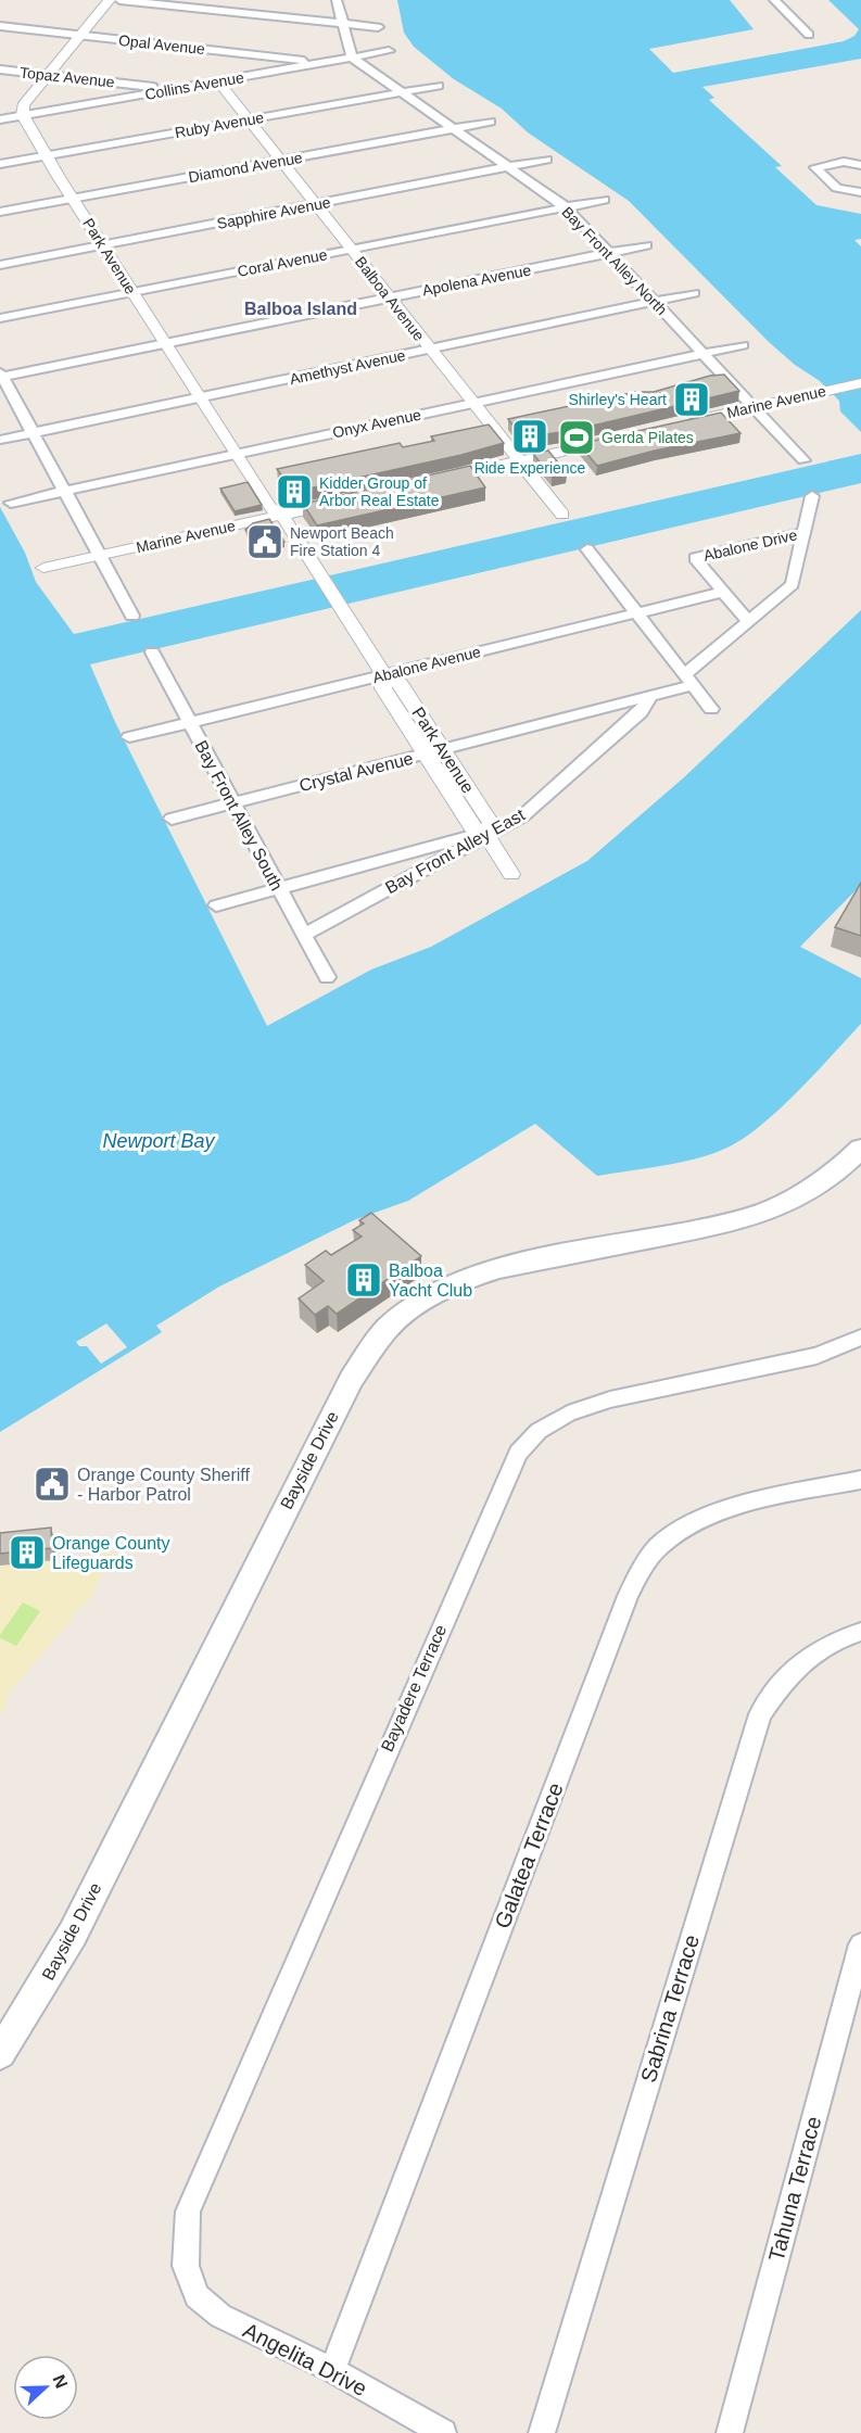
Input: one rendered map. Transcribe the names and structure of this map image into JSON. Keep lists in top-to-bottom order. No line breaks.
{"streets":{"main road":["Bayside Drive"],"street":["Opal Avenue","Topaz Avenue","Collins Avenue","Ruby Avenue","Diamond Avenue","Sapphire Avenue","Park Avenue","Bay Front Alley North","Coral Avenue","Apolena Avenue","Balboa Avenue","Amethyst Avenue","Marine Avenue","Onyx Avenue","Abalone Drive","Abalone Avenue","Crystal Avenue","Bay Front Alley South","Bay Front Alley East","Bayadere Terrace","Galatea Terrace","Sabrina Terrace","Tahuna Terrace","Angelita Drive"]},"crossings":[["Opal Avenue","Collins Avenue"],["Topaz Avenue","Collins Avenue"],["Collins Avenue","Park Avenue"],["Collins Avenue","Bay Front Alley North"],["Collins Avenue","Balboa Avenue"],["Ruby Avenue","Park Avenue"],["Ruby Avenue","Bay Front Alley North"],["Ruby Avenue","Balboa Avenue"],["Diamond Avenue","Park Avenue"],["Diamond Avenue","Bay Front Alley North"],["Diamond Avenue","Balboa Avenue"],["Sapphire Avenue","Park Avenue"],["Sapphire Avenue","Bay Front Alley North"],["Sapphire Avenue","Balboa Avenue"],["Park Avenue","Coral Avenue"],["Park Avenue","Apolena Avenue"],["Park Avenue","Amethyst Avenue"],["Park Avenue","Marine Avenue"],["Park Avenue","Onyx Avenue"],["Park Avenue","Abalone Avenue"],["Park Avenue","Crystal Avenue"],["Park Avenue","Bay Front Alley East"],["Bay Front Alley North","Coral Avenue"],["Bay Front Alley North","Apolena Avenue"],["Bay Front Alley North","Amethyst Avenue"],["Bay Front Alley North","Marine Avenue"],["Bay Front Alley North","Onyx Avenue"],["Coral Avenue","Balboa Avenue"],["Apolena Avenue","Balboa Avenue"],["Balboa Avenue","Amethyst Avenue"],["Balboa Avenue","Onyx Avenue"],["Abalone Drive","Abalone Avenue"],["Abalone Drive","Crystal Avenue"],["Abalone Avenue","Bay Front Alley South"],["Crystal Avenue","Bay Front Alley South"],["Crystal Avenue","Bay Front Alley East"],["Bay Front Alley South","Bay Front Alley East"],["Bayadere Terrace","Angelita Drive"],["Galatea Terrace","Angelita Drive"]],"districts":["Balboa Island"],"water":["Newport Bay"],"places":{"building":["Shirley's Heart","Ride Experience","Kidder Group of Arbor Real Estate","Balboa Yacht Club","Orange County Lifeguards"],"sports":["Gerda Pilates"],"public building":["Newport Beach Fire Station 4","Orange County Sheriff - Harbor Patrol"]},"north":"right"}
